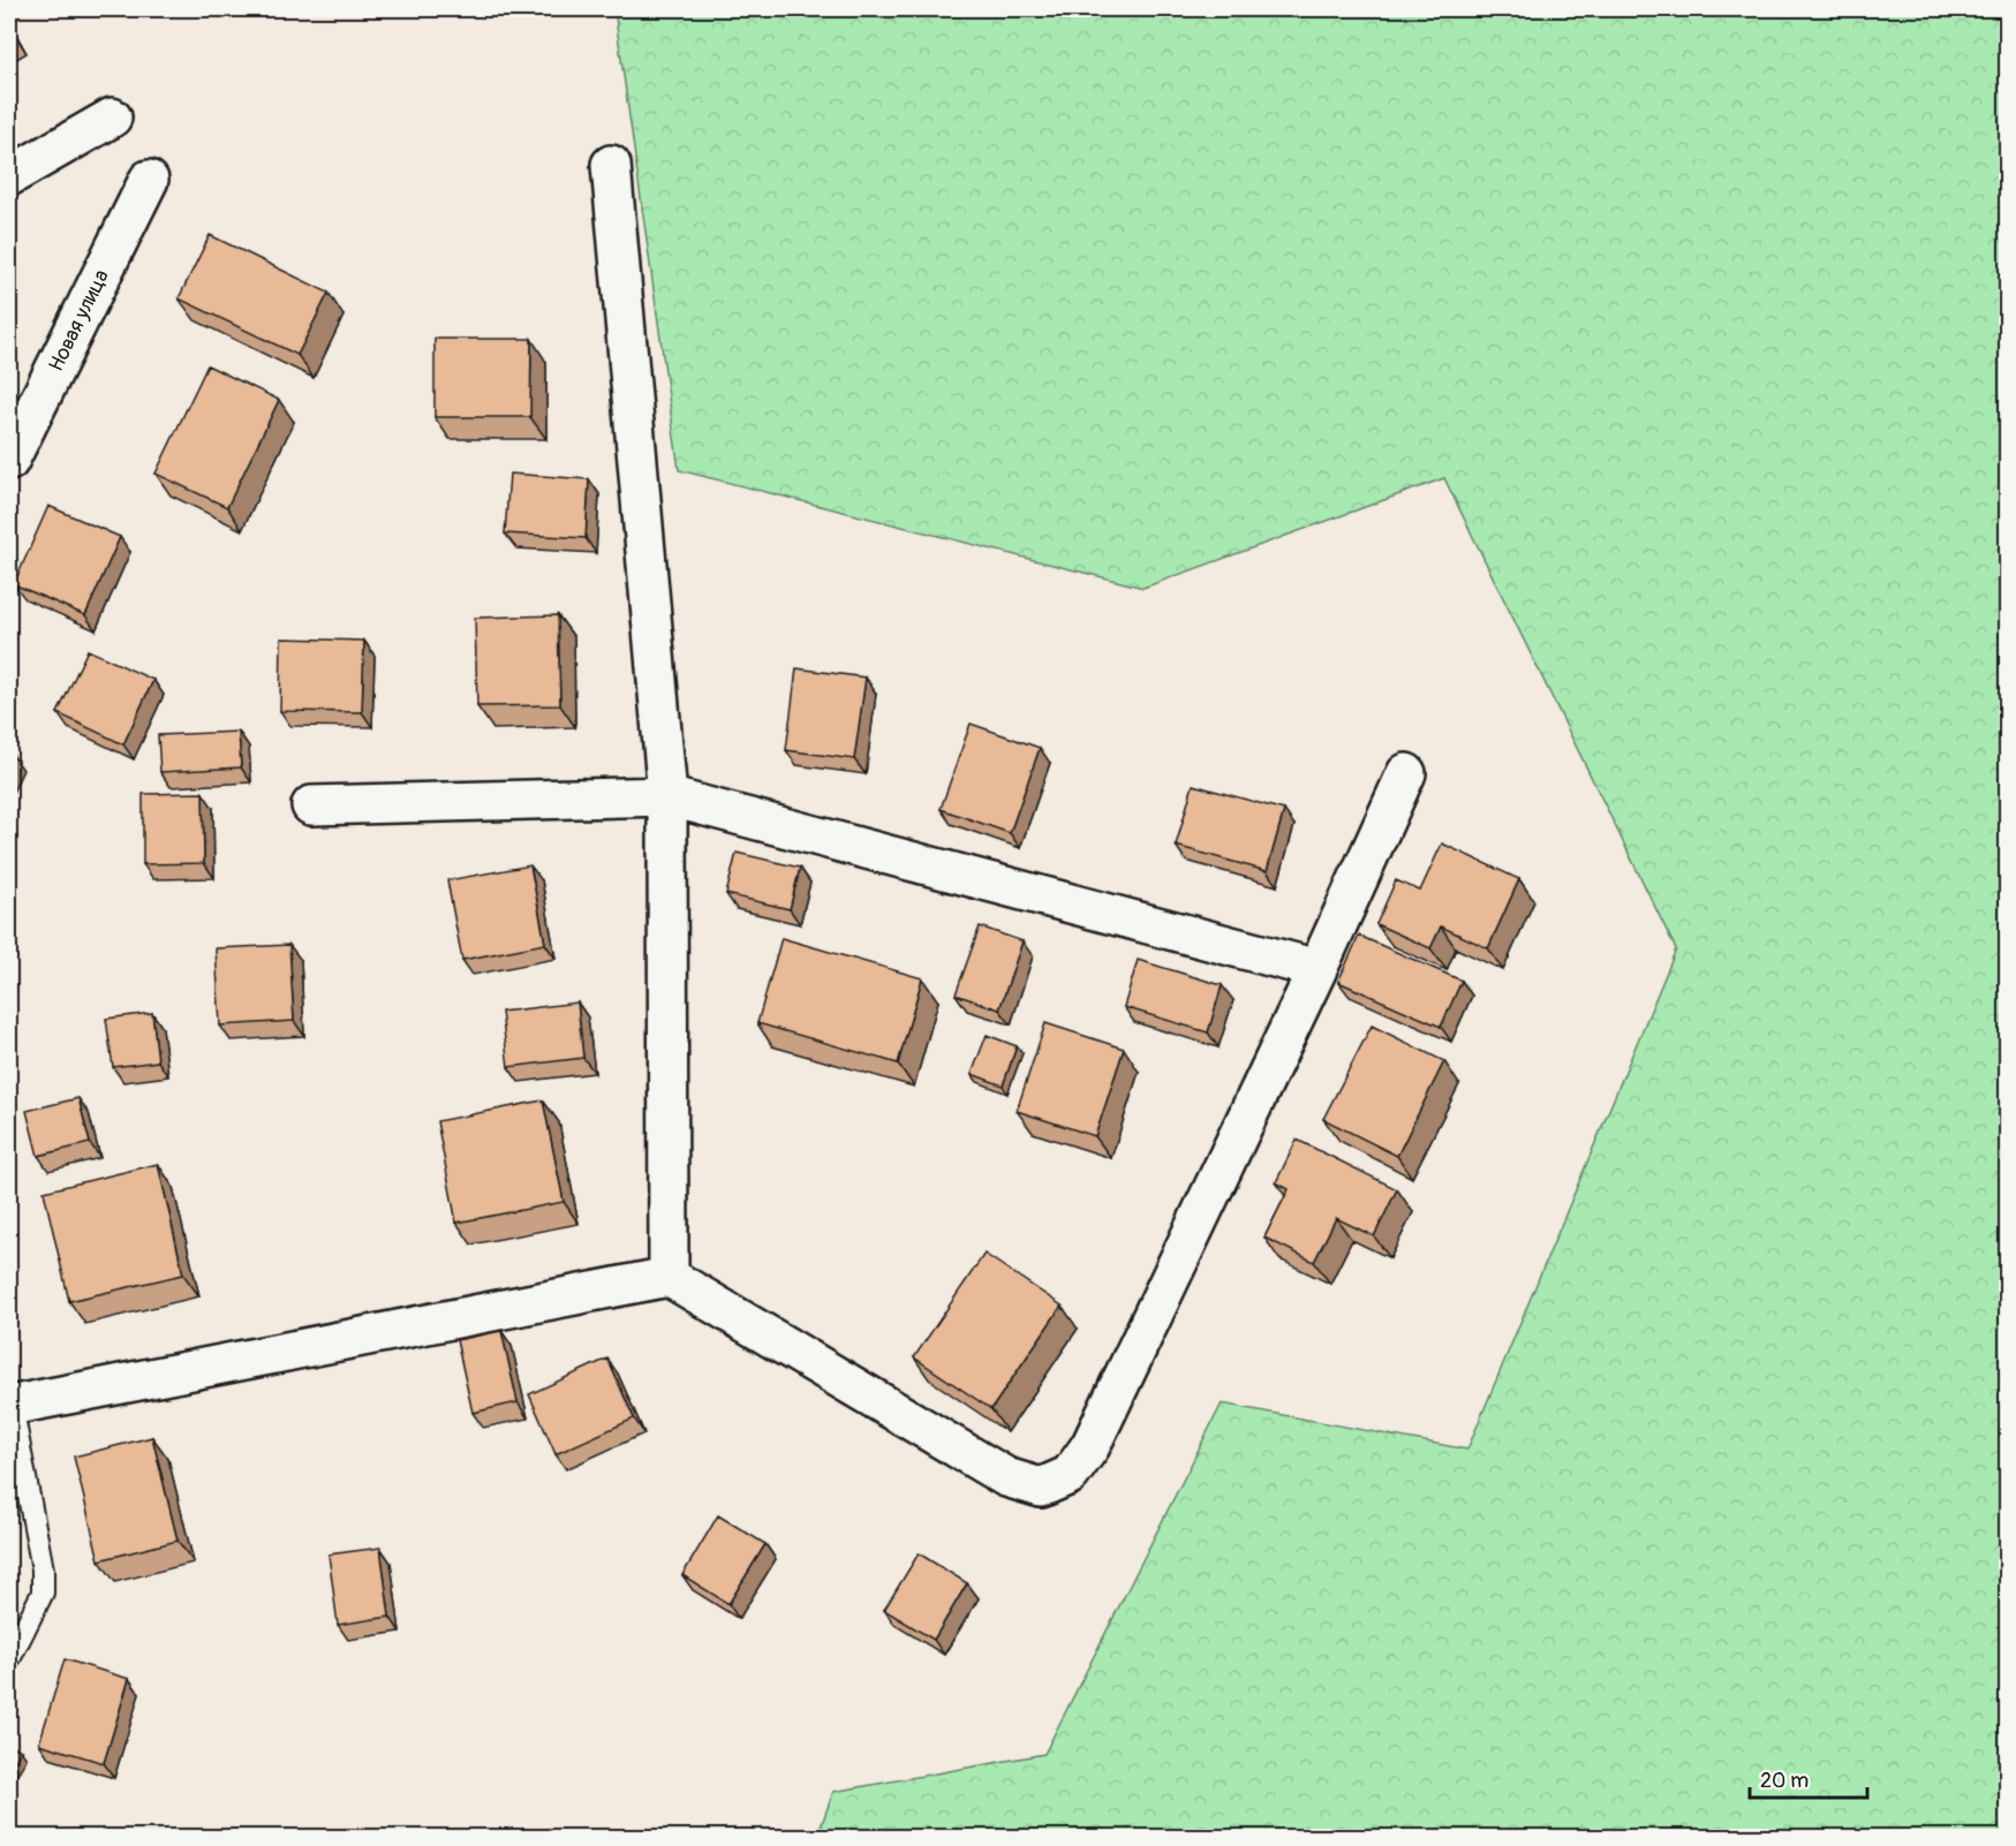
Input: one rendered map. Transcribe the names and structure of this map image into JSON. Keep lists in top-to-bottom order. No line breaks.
{"streets":{"street":["Новая улица"]},"scale_bar":"20 m"}
